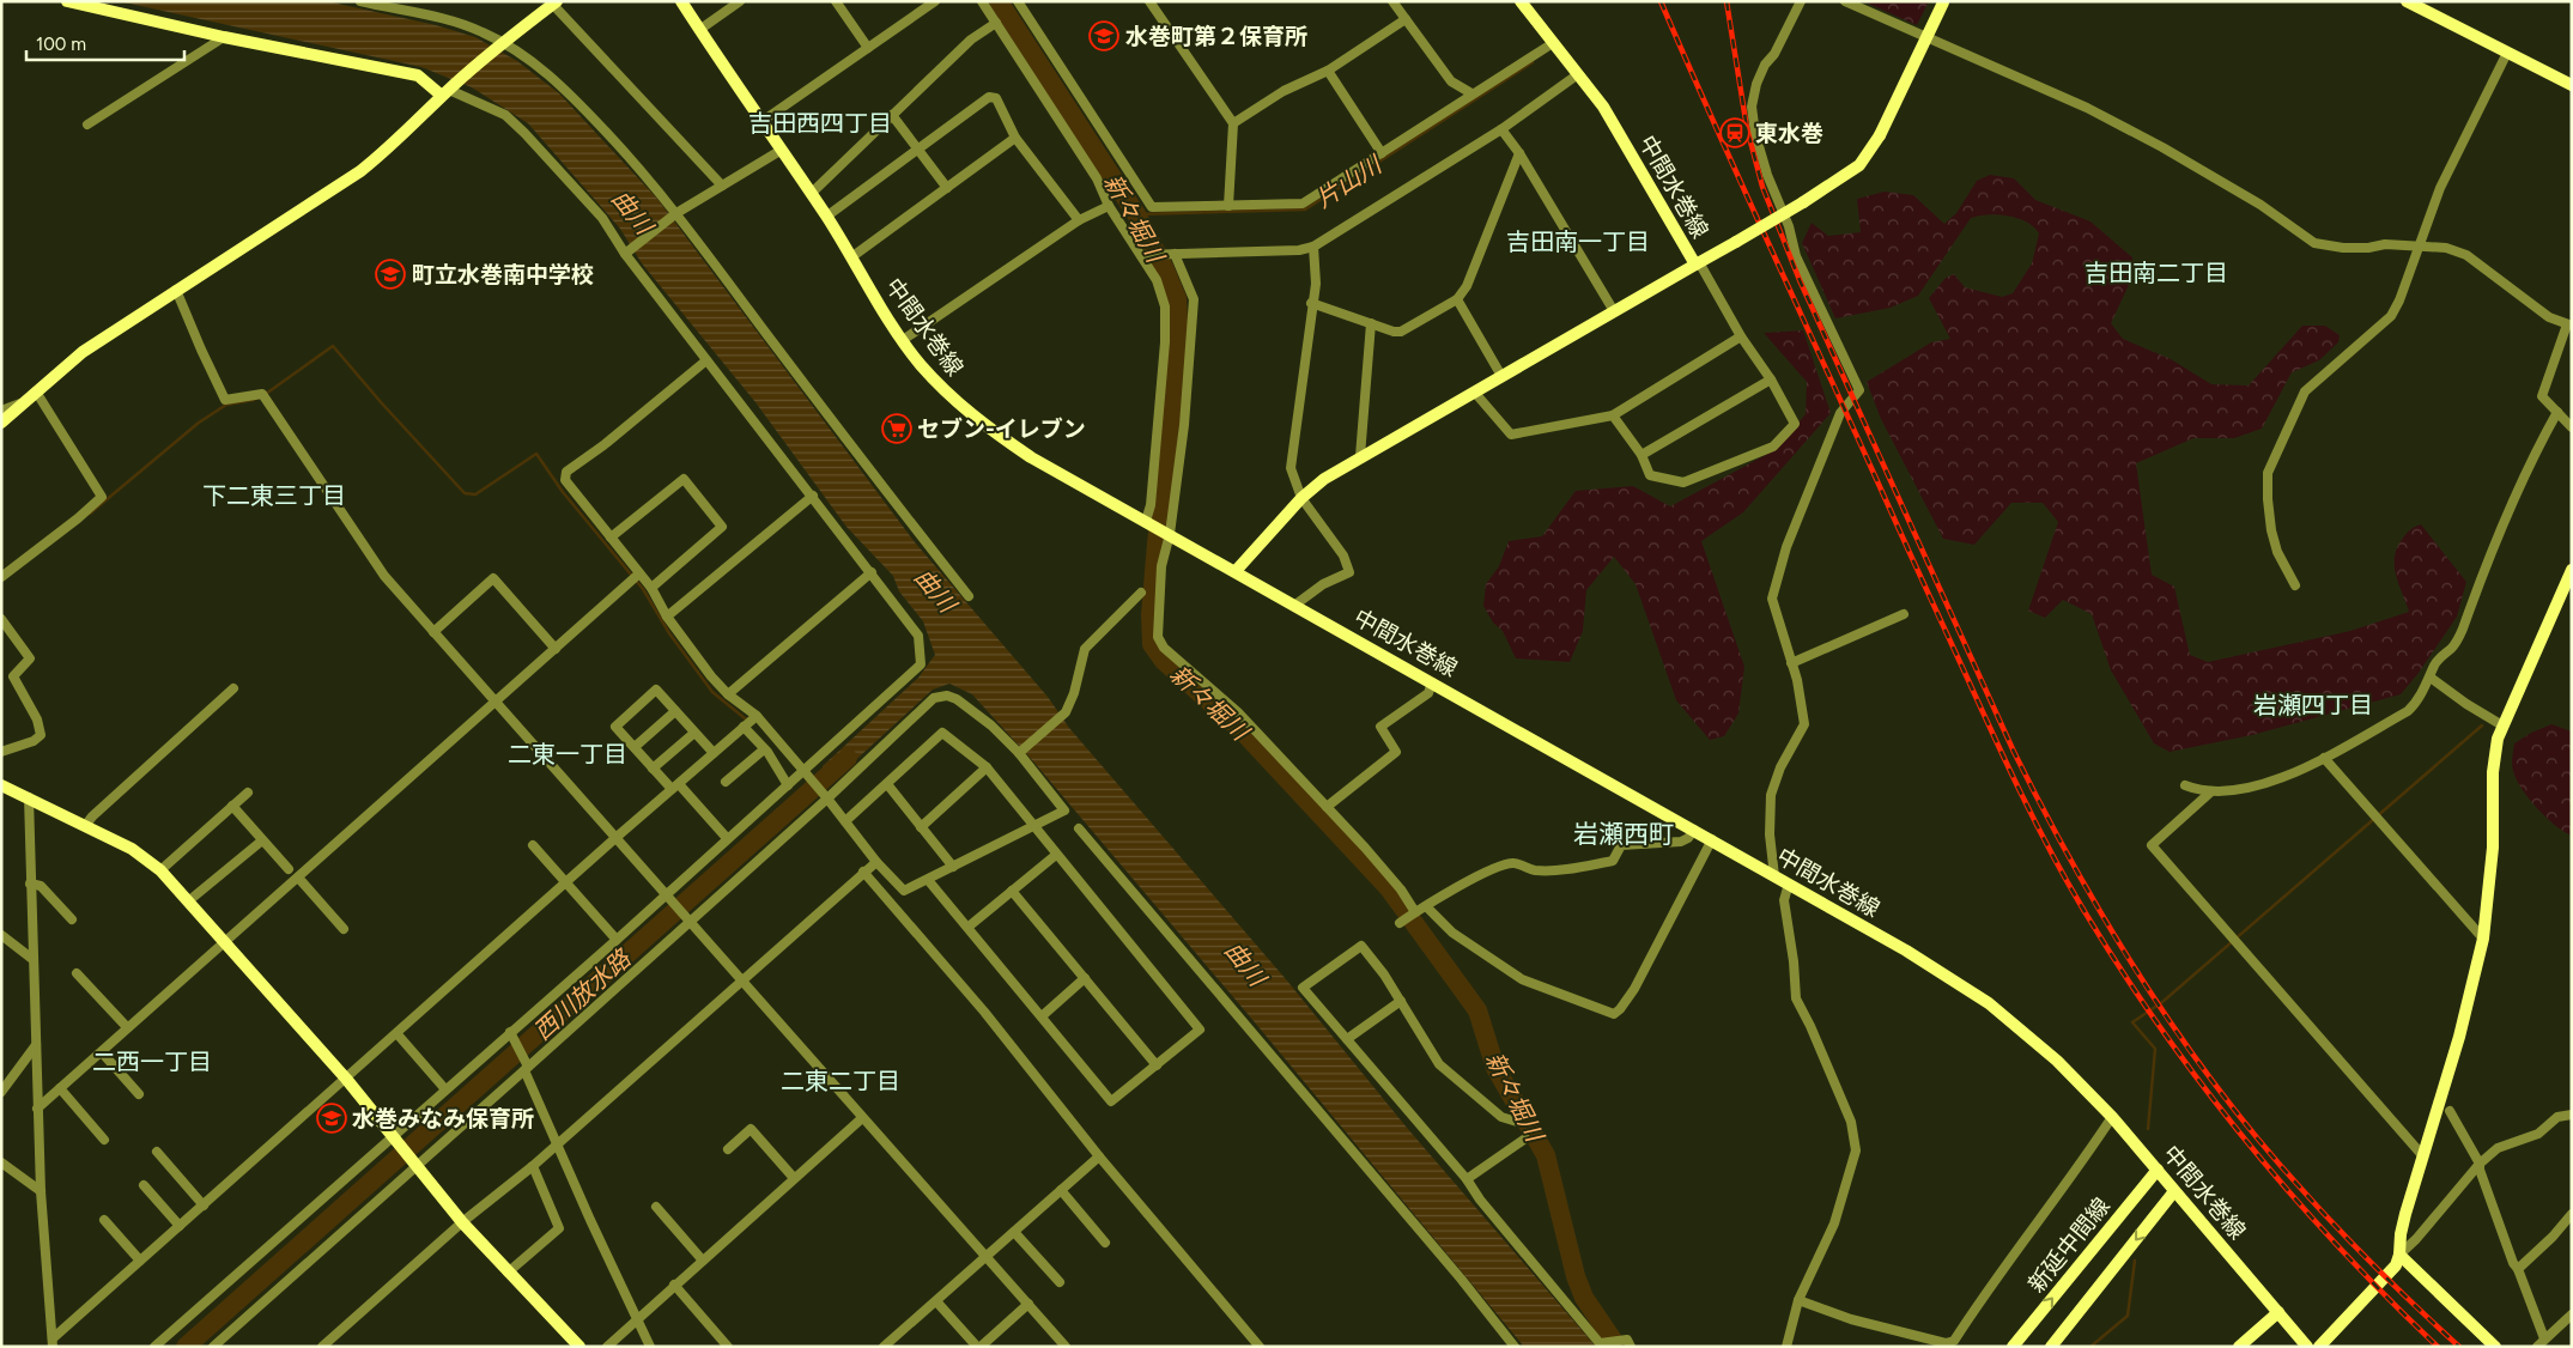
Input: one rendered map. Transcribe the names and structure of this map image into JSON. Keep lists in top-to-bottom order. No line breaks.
{"streets":{"main road":["中間水巻線","新延中間線"]},"crossings":[["中間水巻線","新延中間線"]],"districts":["吉田西四丁目","吉田南一丁目","吉田南二丁目","下二東三丁目","岩瀬四丁目","二東一丁目","岩瀬西町","二西一丁目","二東二丁目"],"water":["片山川","曲川","新々堀川","西川放水路"],"places":{"school or university":["水巻町第２保育所","町立水巻南中学校","水巻みなみ保育所"],"station":["東水巻"],"supermarket":["セブン-イレブン"]},"scale_bar":"100 m"}
